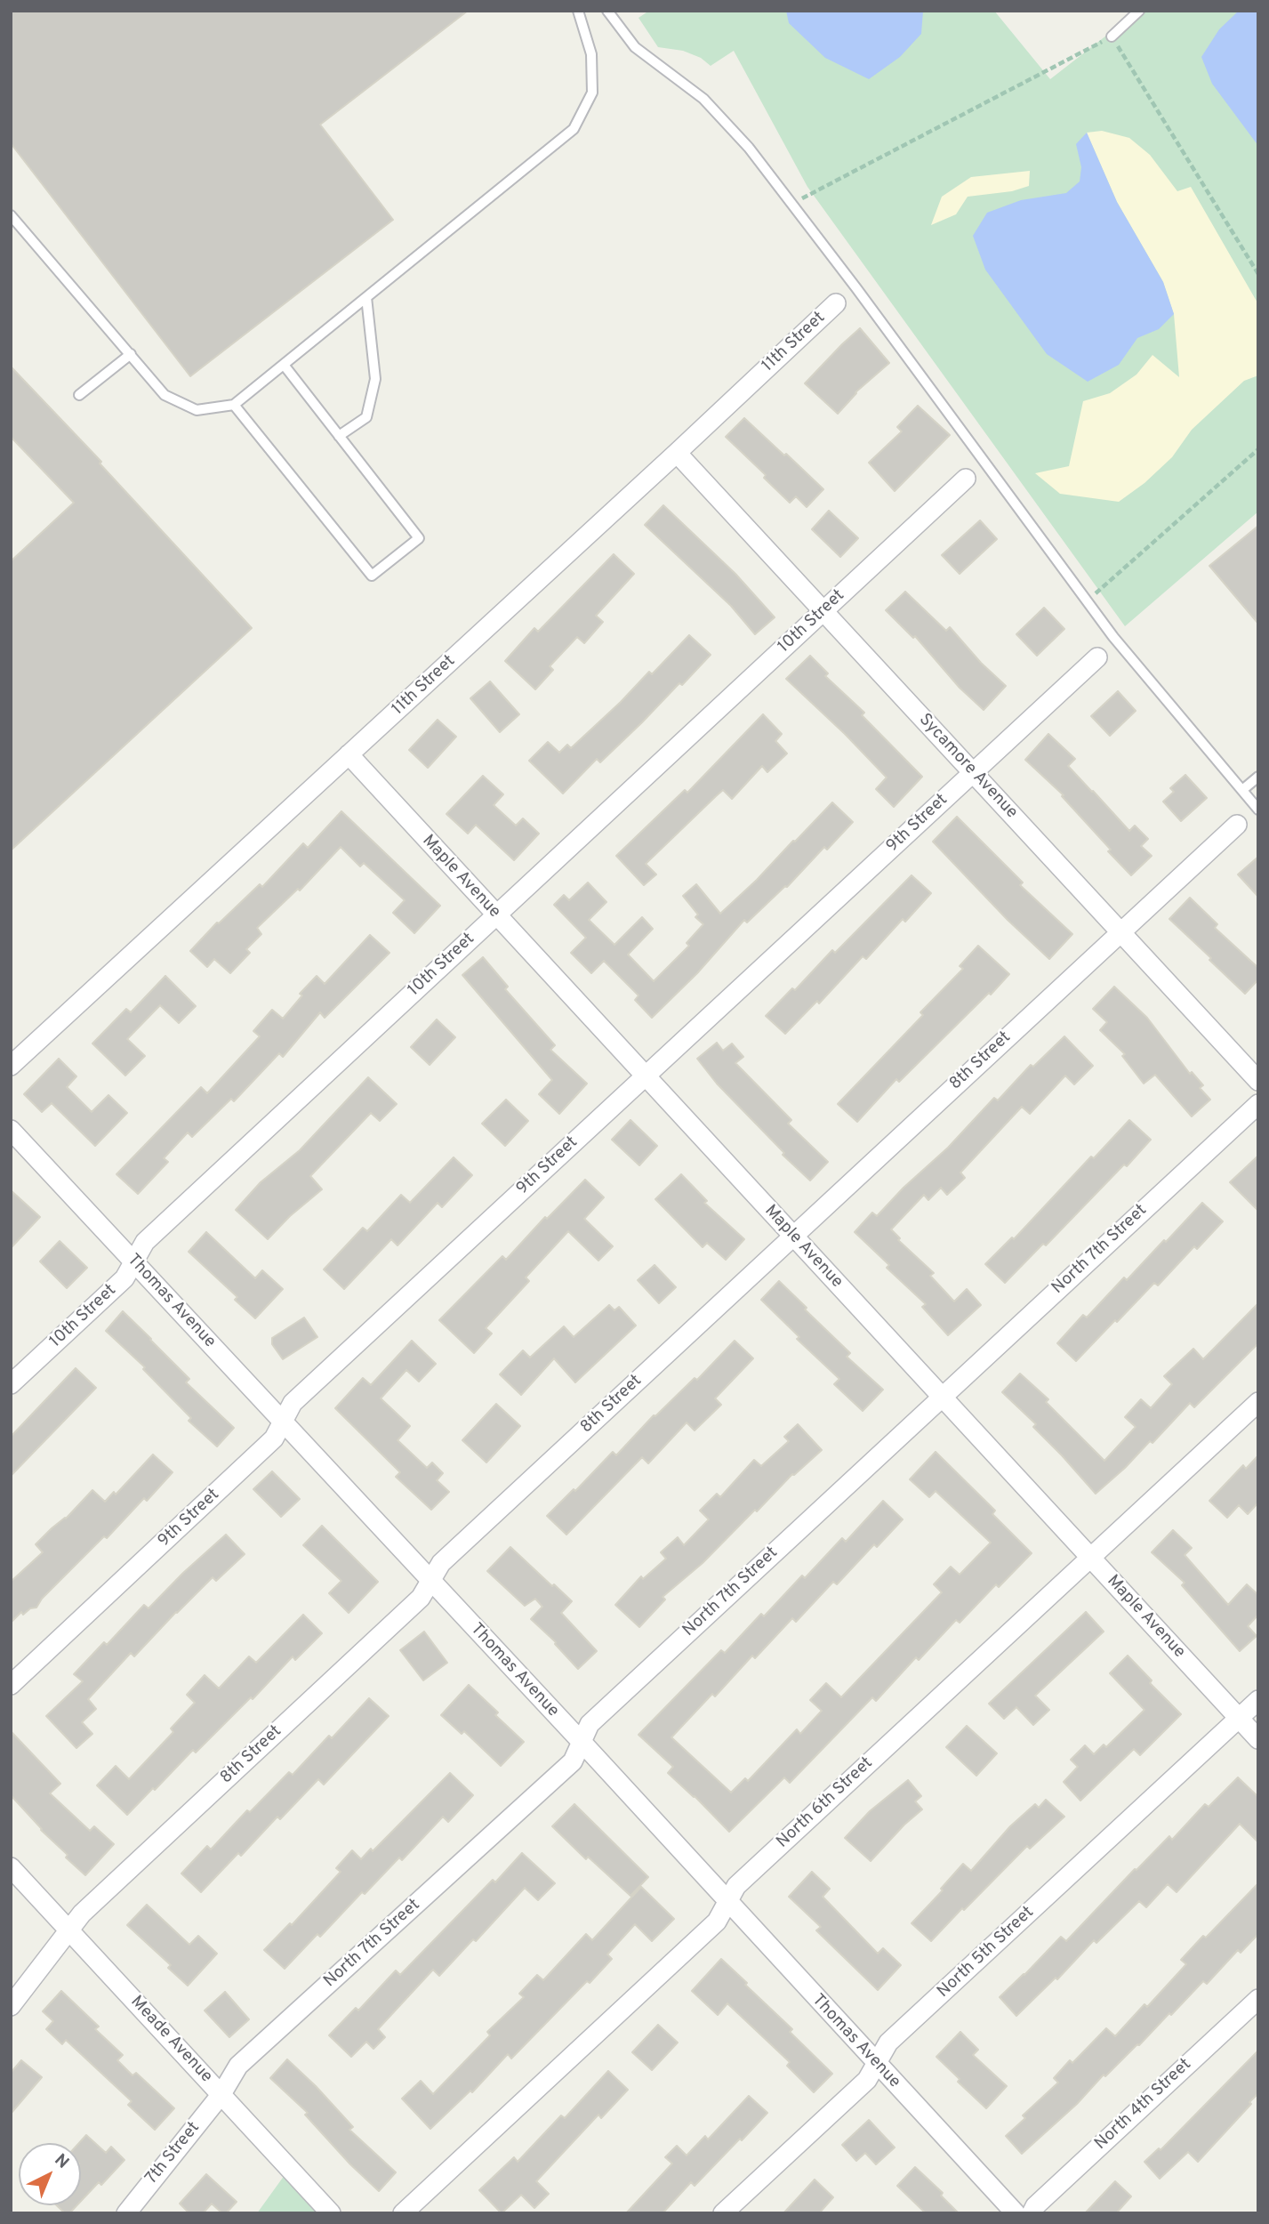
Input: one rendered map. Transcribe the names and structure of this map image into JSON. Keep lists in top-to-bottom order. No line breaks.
{"streets":{"street":["11th Street","10th Street","Sycamore Avenue","9th Street","Maple Avenue","8th Street","North 7th Street","Thomas Avenue","North 6th Street","North 5th Street","Meade Avenue","North 4th Street","7th Street"]},"crossings":[["11th Street","Sycamore Avenue"],["11th Street","Maple Avenue"],["10th Street","Sycamore Avenue"],["10th Street","Maple Avenue"],["10th Street","Thomas Avenue"],["Sycamore Avenue","9th Street"],["Sycamore Avenue","8th Street"],["9th Street","Maple Avenue"],["9th Street","Thomas Avenue"],["Maple Avenue","8th Street"],["Maple Avenue","North 7th Street"],["Maple Avenue","North 6th Street"],["Maple Avenue","North 5th Street"],["8th Street","Thomas Avenue"],["8th Street","Meade Avenue"],["North 7th Street","Thomas Avenue"],["North 7th Street","Meade Avenue"],["North 7th Street","7th Street"],["Thomas Avenue","North 6th Street"],["Thomas Avenue","North 5th Street"],["Meade Avenue","7th Street"]],"north":"top right"}
